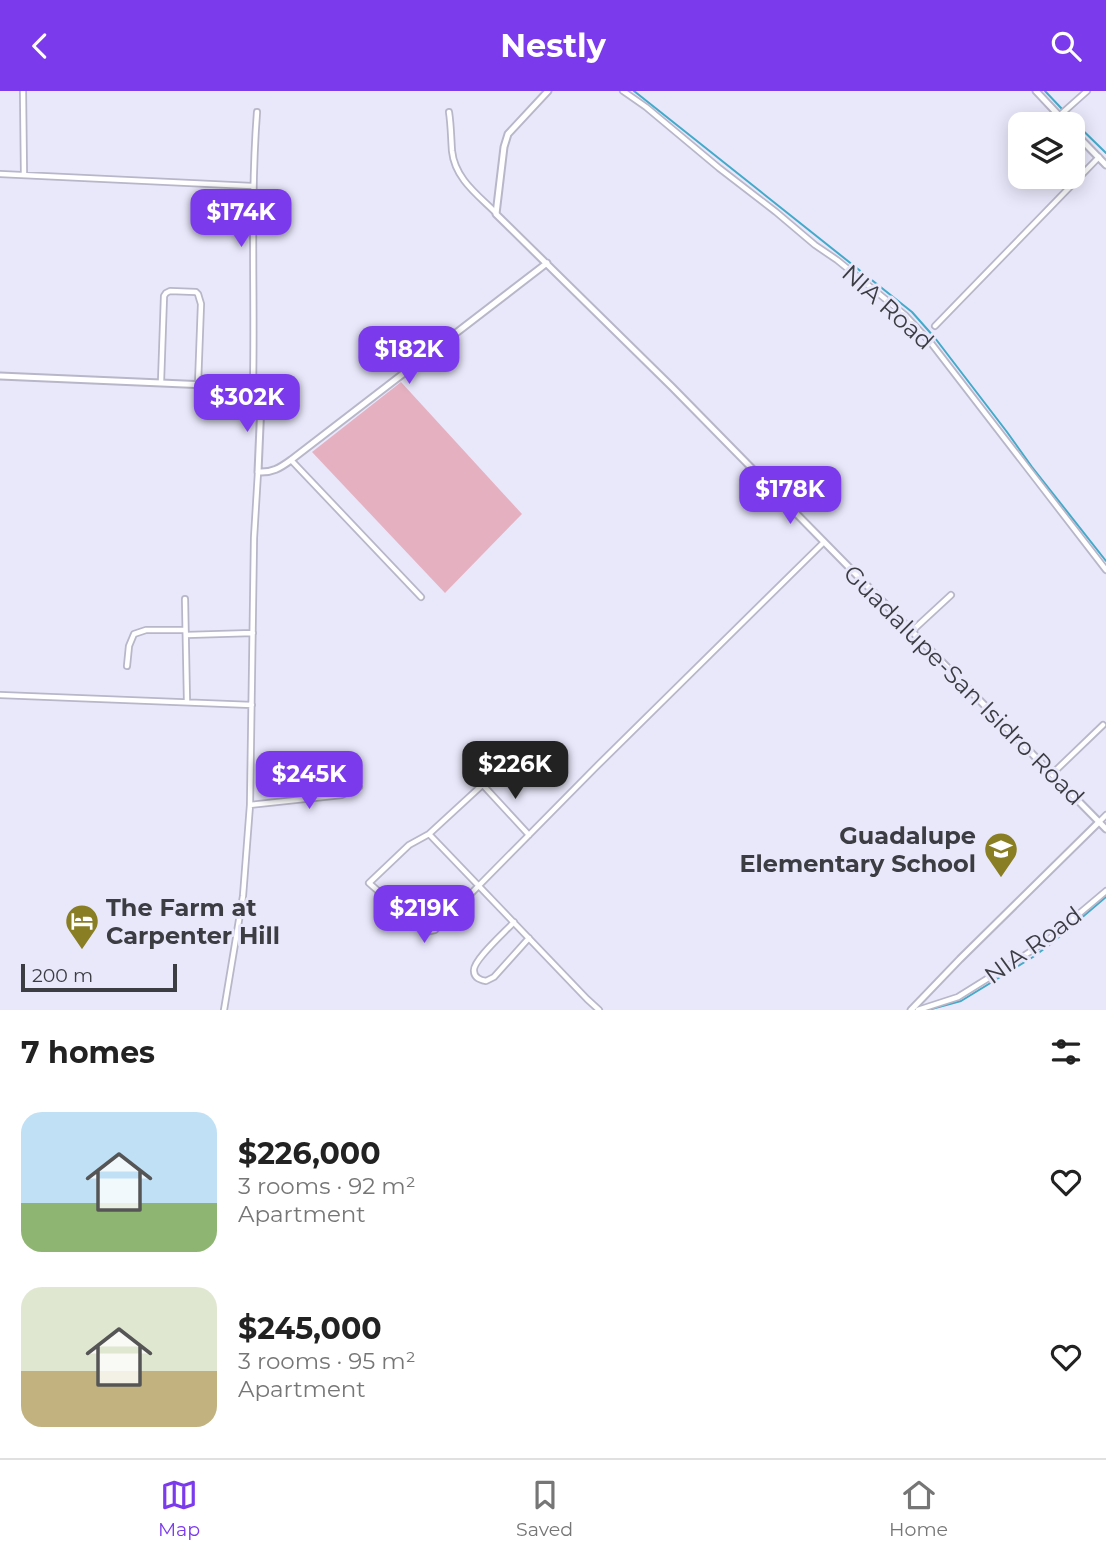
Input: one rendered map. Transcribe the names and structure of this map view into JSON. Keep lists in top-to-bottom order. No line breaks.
{"streets":{"street":["NIA Road","Guadalupe-San Isidro Road"]},"places":{"school or university":["Guadalupe Elementary School"],"hotel":["The Farm at Carpenter Hill"]},"scale_bar":"200 m","page":{"header":"Nestly","price":["$174K","$182K","$302K","$178K","$226K","$245K","$219K"],"scale":"200 m","heading":"7 homes","list":[{"name":"$226,000","note":"3 rooms · 92 m² · Apartment"},{"name":"$245,000","note":"3 rooms · 95 m² · Apartment"}],"tabs":["Map","Saved","Home"]}}
